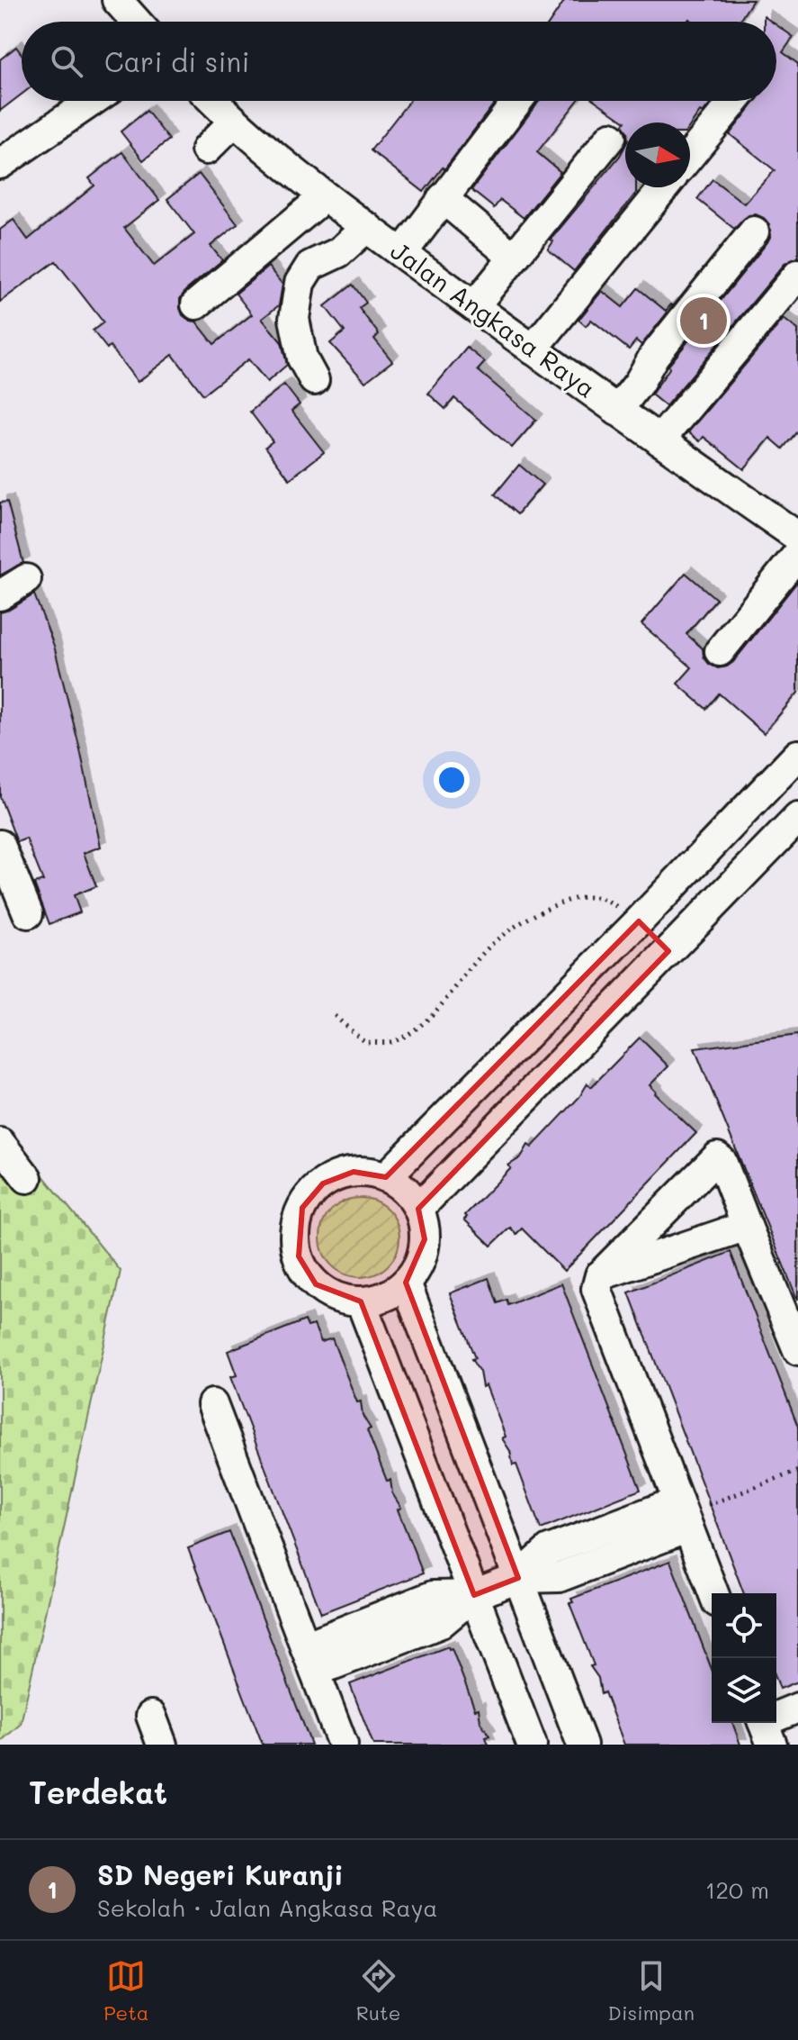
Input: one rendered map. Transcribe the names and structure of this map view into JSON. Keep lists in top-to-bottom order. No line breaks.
{"streets":{"street":["Jalan Angkasa Raya"]},"north":"right","page":{"search":"Cari di sini","pins":"1","heading":"Terdekat","list":[{"mark":"1","name":"SD Negeri Kuranji","note":"Sekolah · Jalan Angkasa Raya","value":"120 m"}],"nav":["Peta","Rute","Disimpan"]}}
